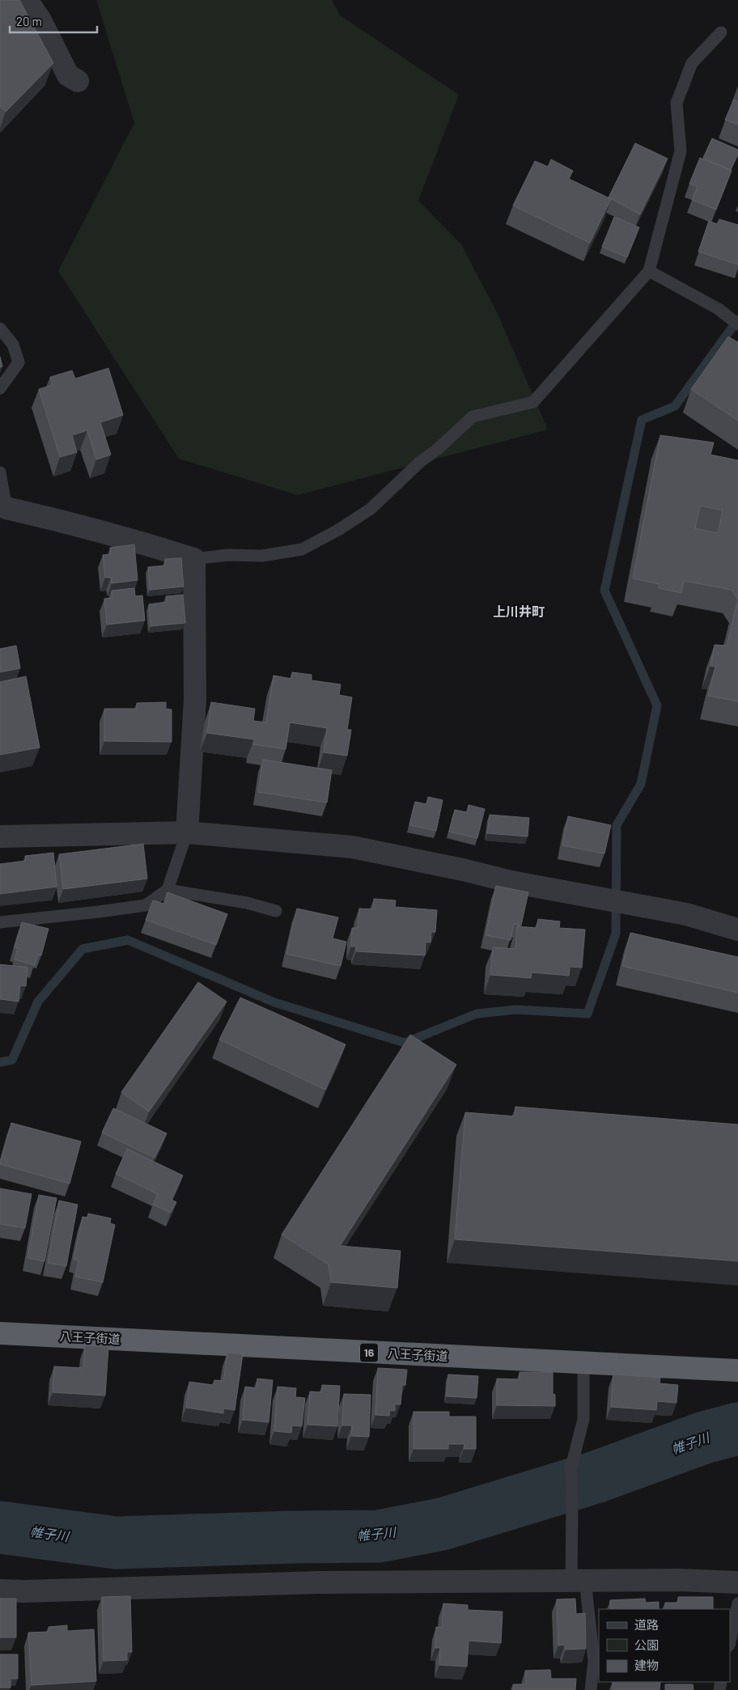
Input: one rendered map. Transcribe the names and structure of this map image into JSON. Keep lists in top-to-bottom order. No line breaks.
{"streets":{"highway":["八王子街道","16"]},"districts":["上川井町"],"water":["帷子川"],"legend":["道路","公園","建物"],"scale_bar":"20 m"}
